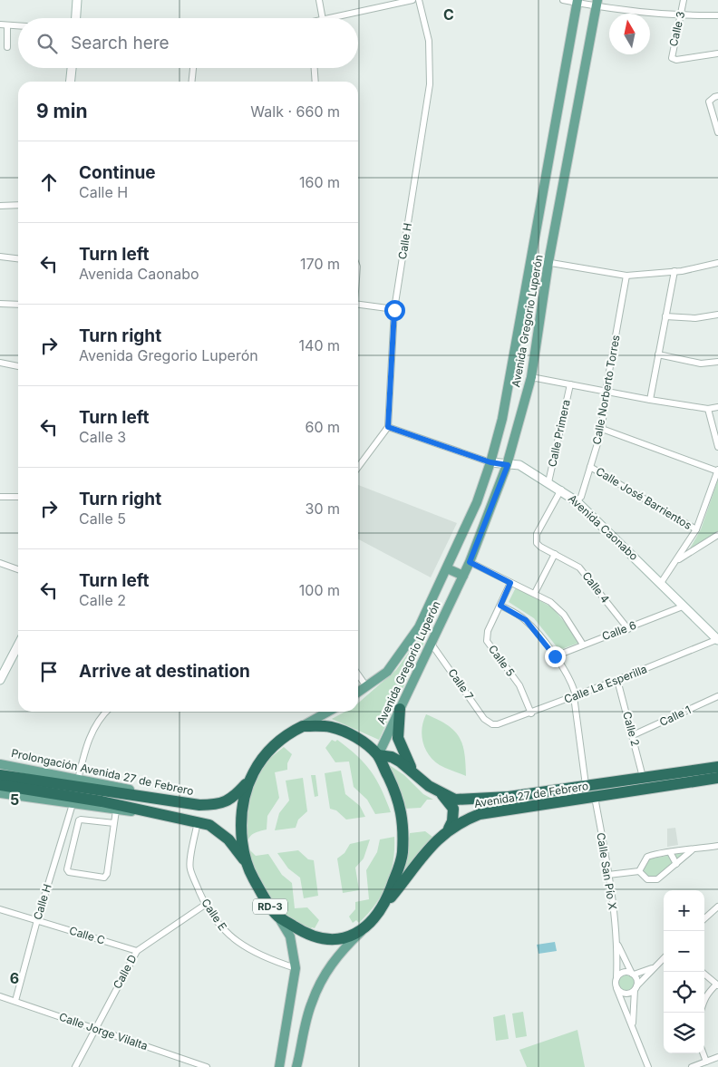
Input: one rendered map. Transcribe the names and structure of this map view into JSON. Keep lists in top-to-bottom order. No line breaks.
{"streets":{"highway":["Prolongación Avenida 27 de Febrero","Avenida 27 de Febrero","RD-3"],"main road":["Avenida Gregorio Luperón"],"street":["Calle 3","Calle H","Calle Norberto Torres","Calle Primera","Calle José Barrientos","Avenida Caonabo","Calle 4","Calle 6","Calle 5","Calle 7","Calle La Esperilla","Calle 1","Calle 2","Calle San Pío X","Calle E","Calle C","Calle D","Calle Jorge Vilalta"]},"crossings":[["Calle H","Avenida Caonabo"],["Calle H","RD-3"],["Calle H","Calle C"],["Calle H","Calle Jorge Vilalta"],["Avenida Gregorio Luperón","Avenida Caonabo"],["Avenida Gregorio Luperón","Calle 7"],["Avenida Gregorio Luperón","Avenida 27 de Febrero"],["Avenida Gregorio Luperón","RD-3"],["Calle Norberto Torres","Calle José Barrientos"],["Calle Norberto Torres","Avenida Caonabo"],["Calle Primera","Avenida Caonabo"],["Avenida Caonabo","Calle 4"],["Avenida Caonabo","Calle 6"],["Avenida Caonabo","Calle La Esperilla"],["Calle 4","Calle 6"],["Calle 5","Calle La Esperilla"],["Calle 7","Calle La Esperilla"],["Calle La Esperilla","Calle 2"],["Calle 1","Calle 2"],["Calle 2","Avenida 27 de Febrero"],["Prolongación Avenida 27 de Febrero","RD-3"],["Avenida 27 de Febrero","Calle San Pío X"],["Avenida 27 de Febrero","RD-3"],["RD-3","Calle E"],["Calle E","Calle D"],["Calle C","Calle D"],["Calle D","Calle Jorge Vilalta"]],"north":"top","page":{"search":"Search here","heading":["9 min","Walk · 660 m"],"list":[["Continue","Calle H","160 m"],["Turn left","Avenida Caonabo","170 m"],["Turn right","Avenida Gregorio Luperón","140 m"],["Turn left","Calle 3","60 m"],["Turn right","Calle 5","30 m"],["Turn left","Calle 2","100 m"],"Arrive at destination"],"map_buttons":["+","−"]},"grid":{"columns":["C"],"rows":["5","6"]}}
